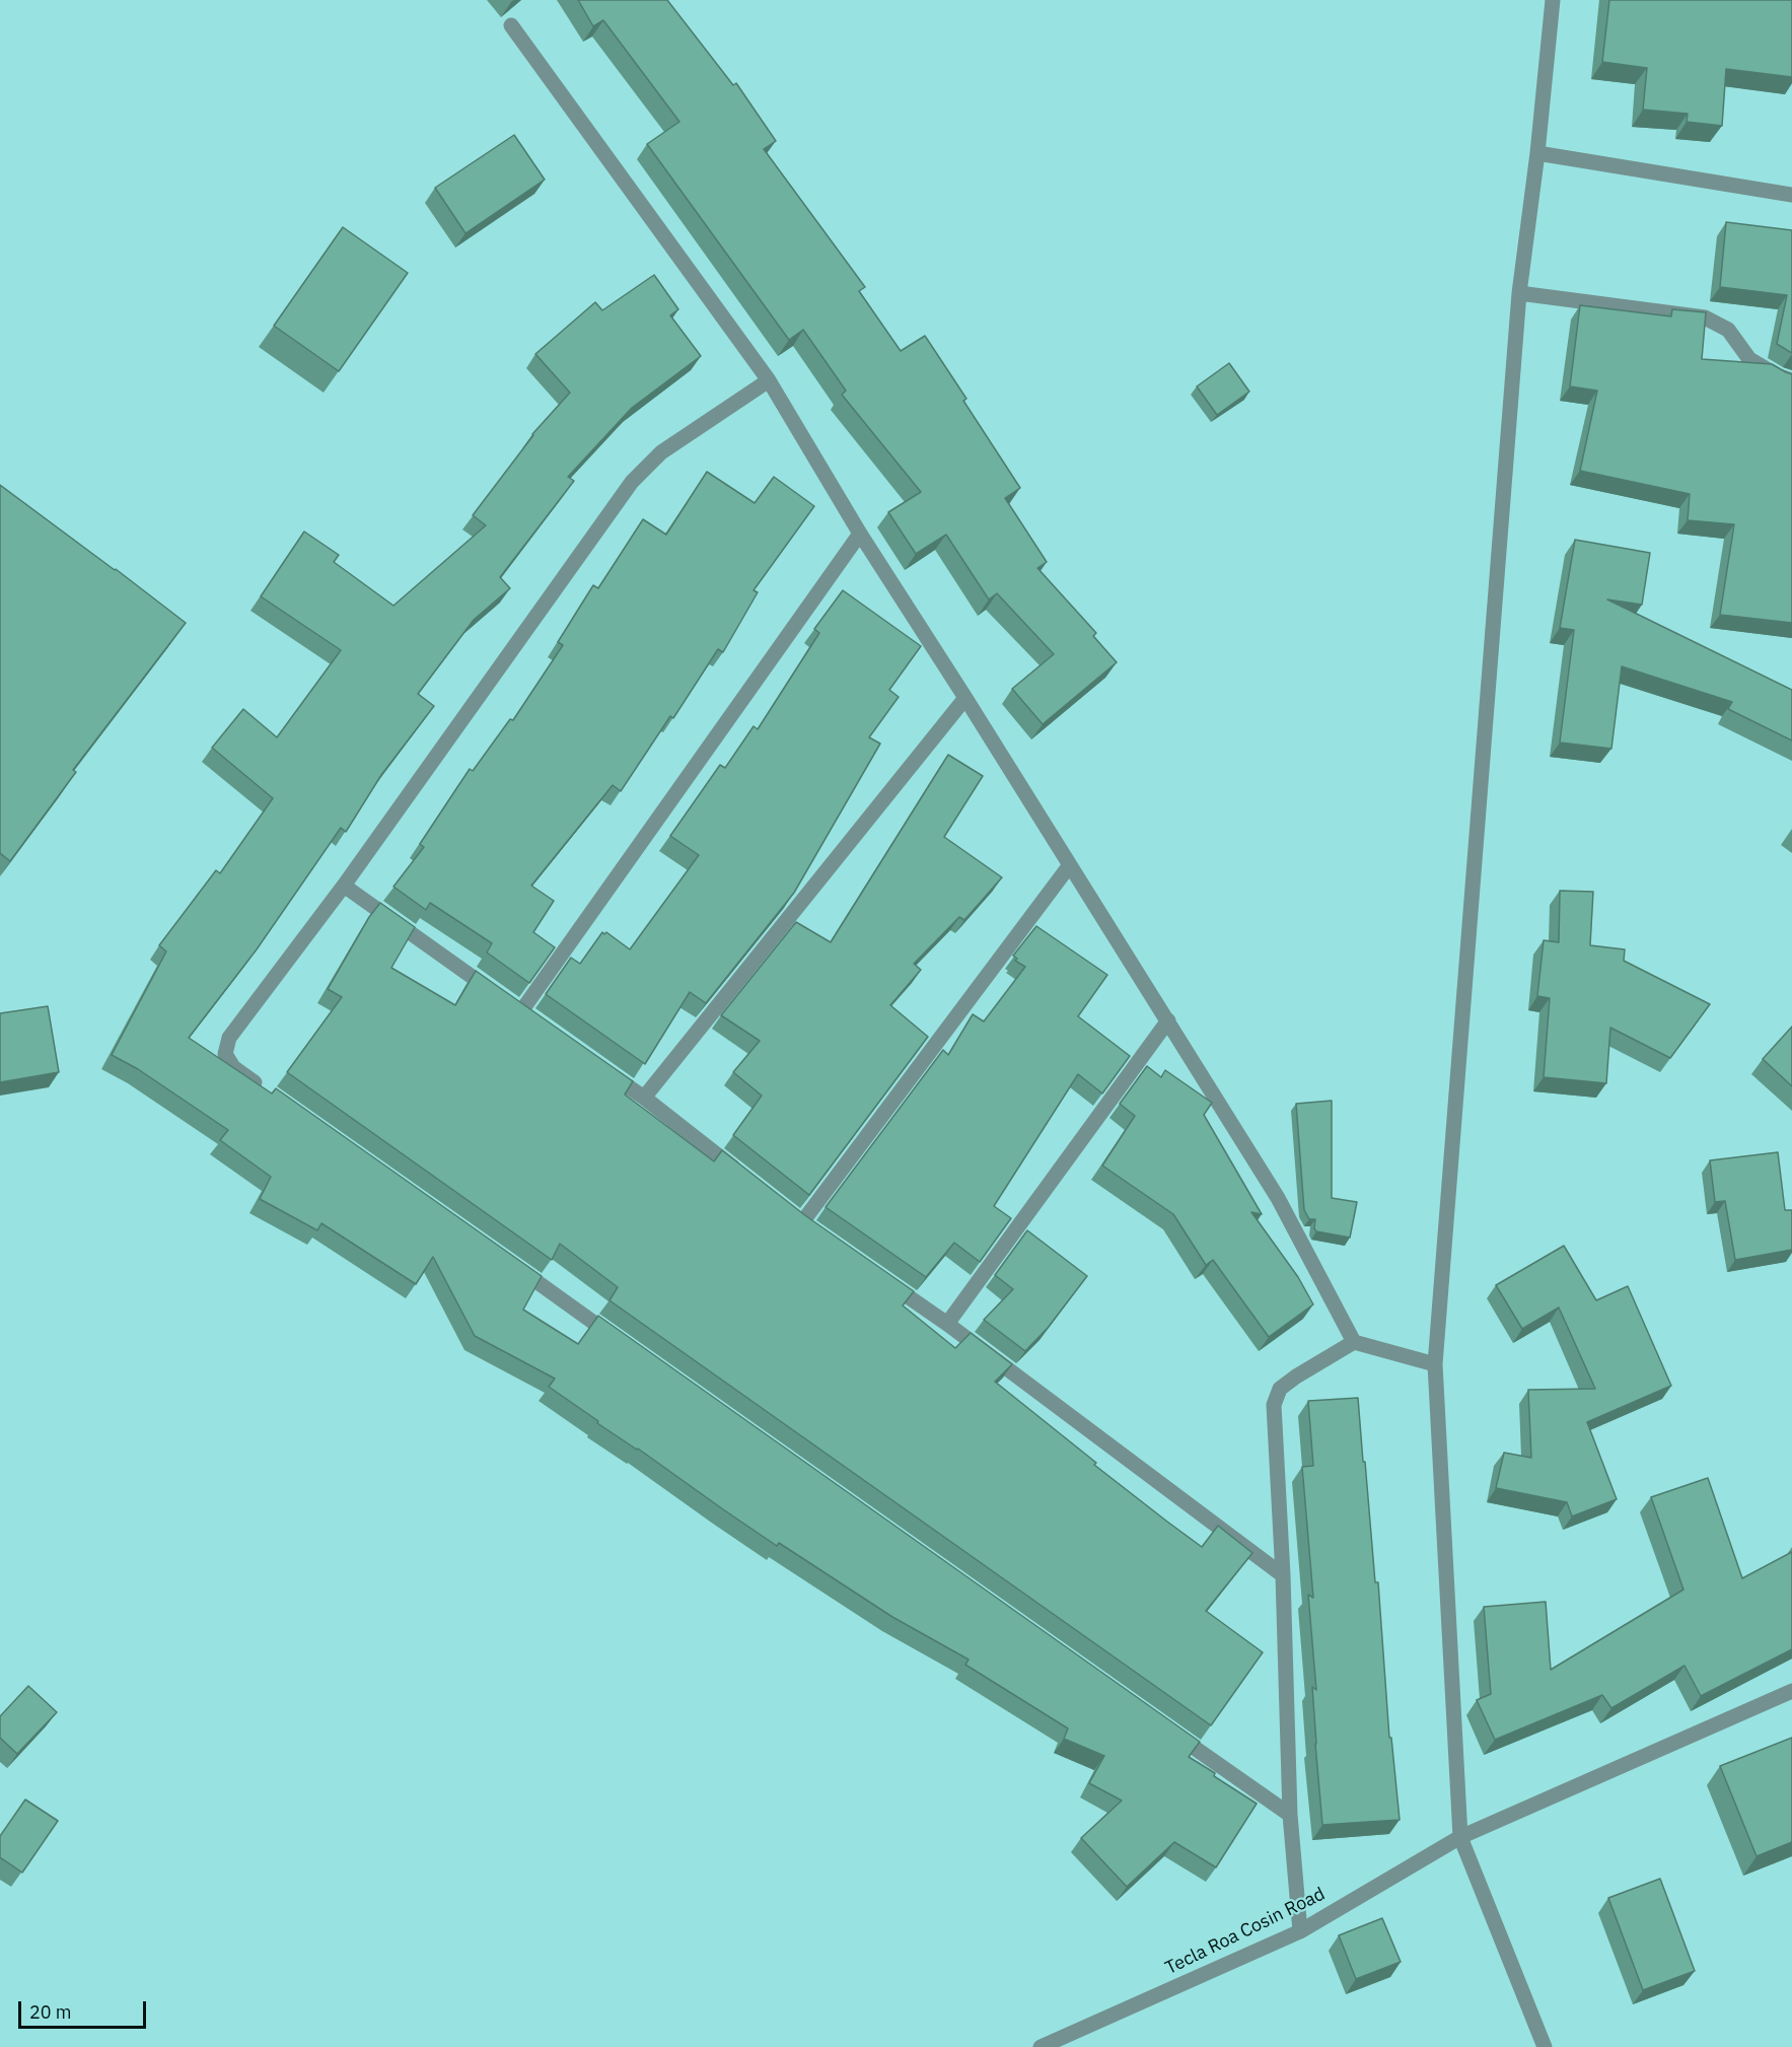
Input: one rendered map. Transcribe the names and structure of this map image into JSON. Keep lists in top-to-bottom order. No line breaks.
{"streets":{"street":["Tecla Roa Cosin Road"]},"scale_bar":"20 m"}
